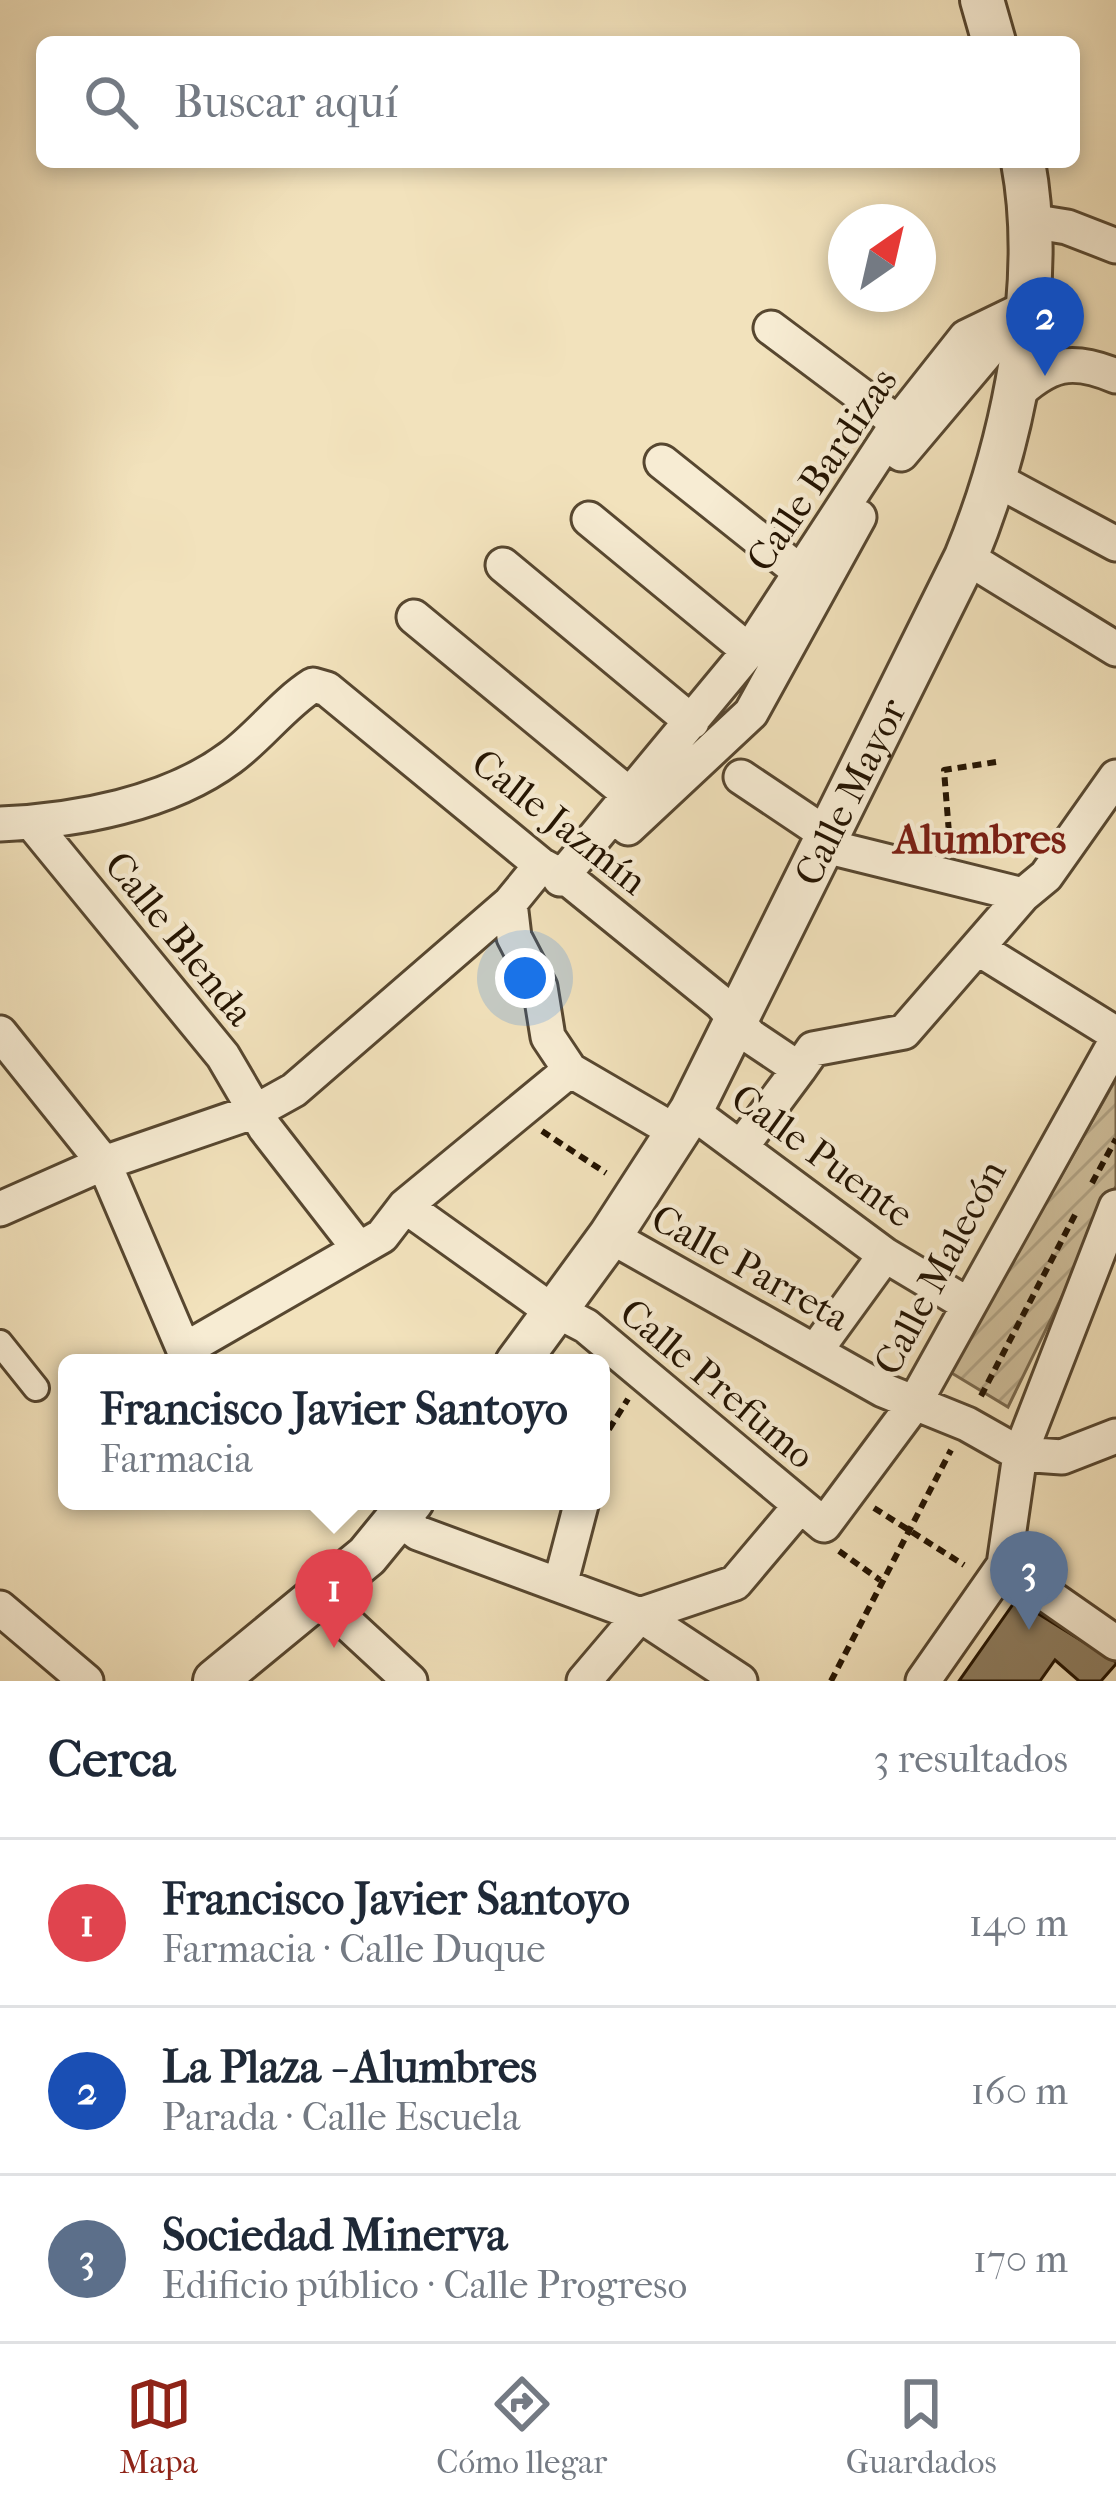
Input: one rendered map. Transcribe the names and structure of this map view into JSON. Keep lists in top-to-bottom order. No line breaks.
{"streets":{"street":["Calle Bardizas","Calle Mayor","Calle Jazmín","Calle Blenda","Calle Puente","Calle Parreta","Calle Malecón","Calle Prefumo"]},"crossings":[["Calle Bardizas","Calle Mayor"],["Calle Bardizas","Calle Jazmín"],["Calle Bardizas","Calle Blenda"],["Calle Mayor","Calle Jazmín"],["Calle Mayor","Calle Puente"],["Calle Mayor","Calle Parreta"],["Calle Mayor","Calle Prefumo"],["Calle Jazmín","Calle Blenda"],["Calle Puente","Calle Malecón"],["Calle Parreta","Calle Malecón"],["Calle Malecón","Calle Prefumo"]],"districts":["Alumbres"],"north":"top right","page":{"search":"Buscar aquí","pins":["2","3","1"],"popup":["Francisco Javier Santoyo","Farmacia"],"heading":["Cerca","3 resultados"],"list":[{"mark":"1","name":"Francisco Javier Santoyo","note":"Farmacia · Calle Duque","value":"140 m"},{"mark":"2","name":"La Plaza - Alumbres","note":"Parada · Calle Escuela","value":"160 m"},{"mark":"3","name":"Sociedad Minerva","note":"Edificio público · Calle Progreso","value":"170 m"}],"nav":["Mapa","Cómo llegar","Guardados"]}}
